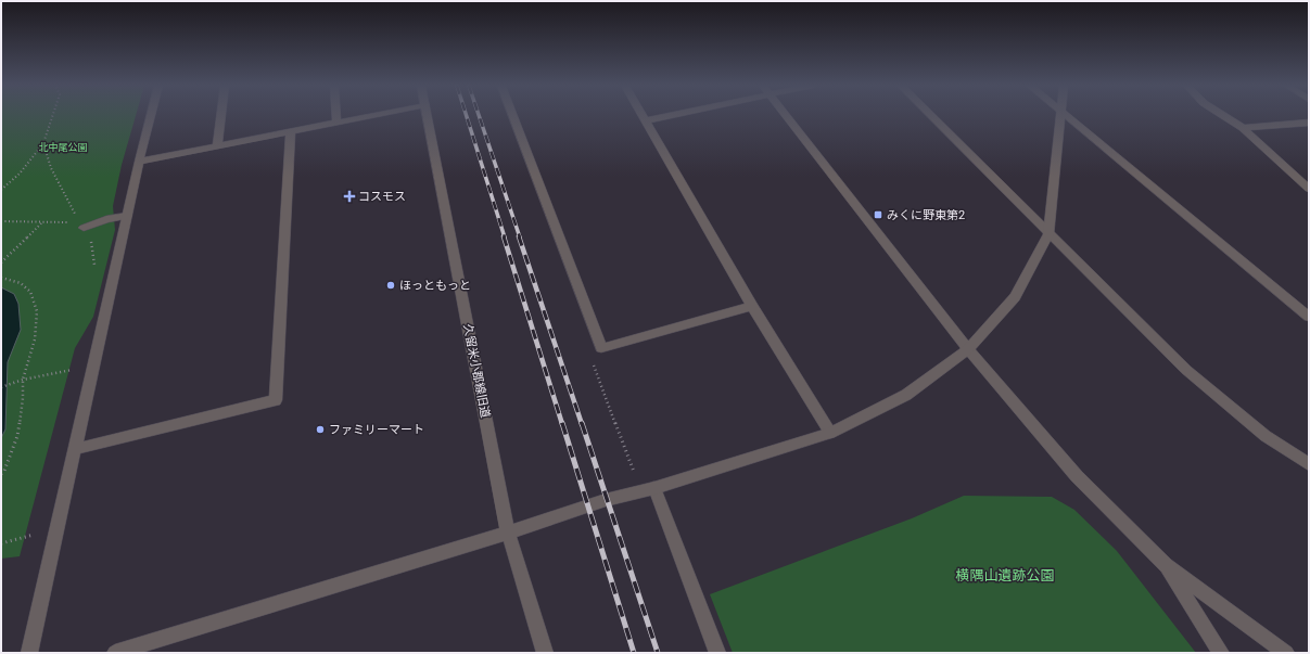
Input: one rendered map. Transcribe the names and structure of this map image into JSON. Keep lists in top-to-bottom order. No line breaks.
{"streets":{"street":["久留米小郡線旧道"]},"parks":["北中尾公園","横隅山遺跡公園"],"places":{"health":["コスモス"],"transit":["みくに野東第2"],"other":["ほっともっと","ファミリーマート"]}}
